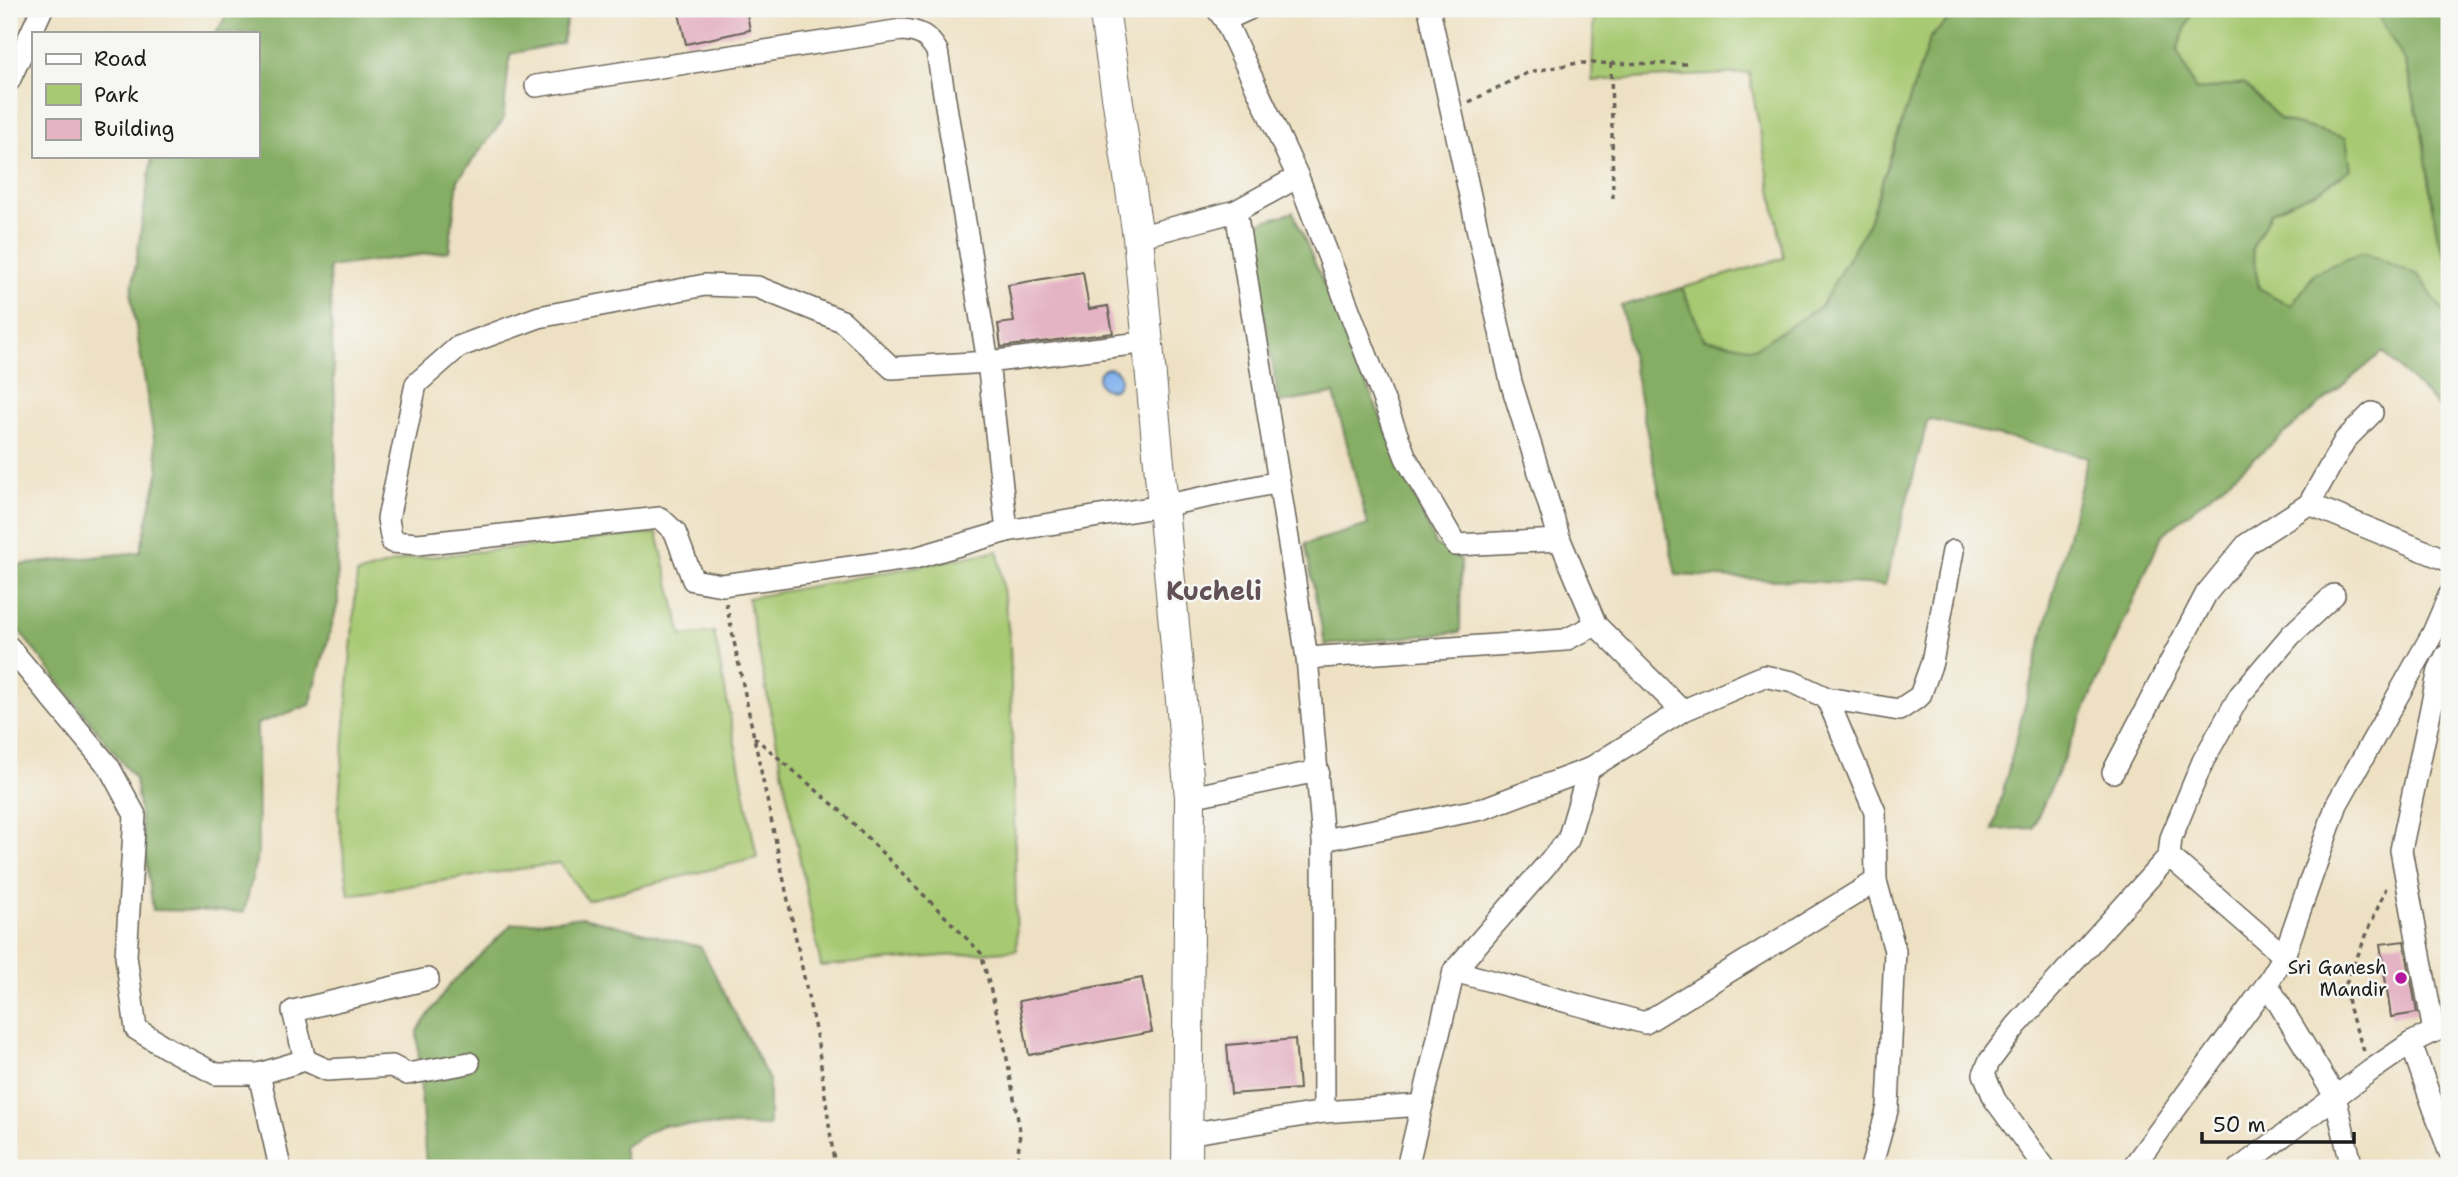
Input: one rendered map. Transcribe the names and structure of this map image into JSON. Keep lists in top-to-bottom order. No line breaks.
{"districts":["Kucheli"],"places":["Sri Ganesh Mandir"],"legend":["Road","Park","Building"],"scale_bar":"50 m"}
